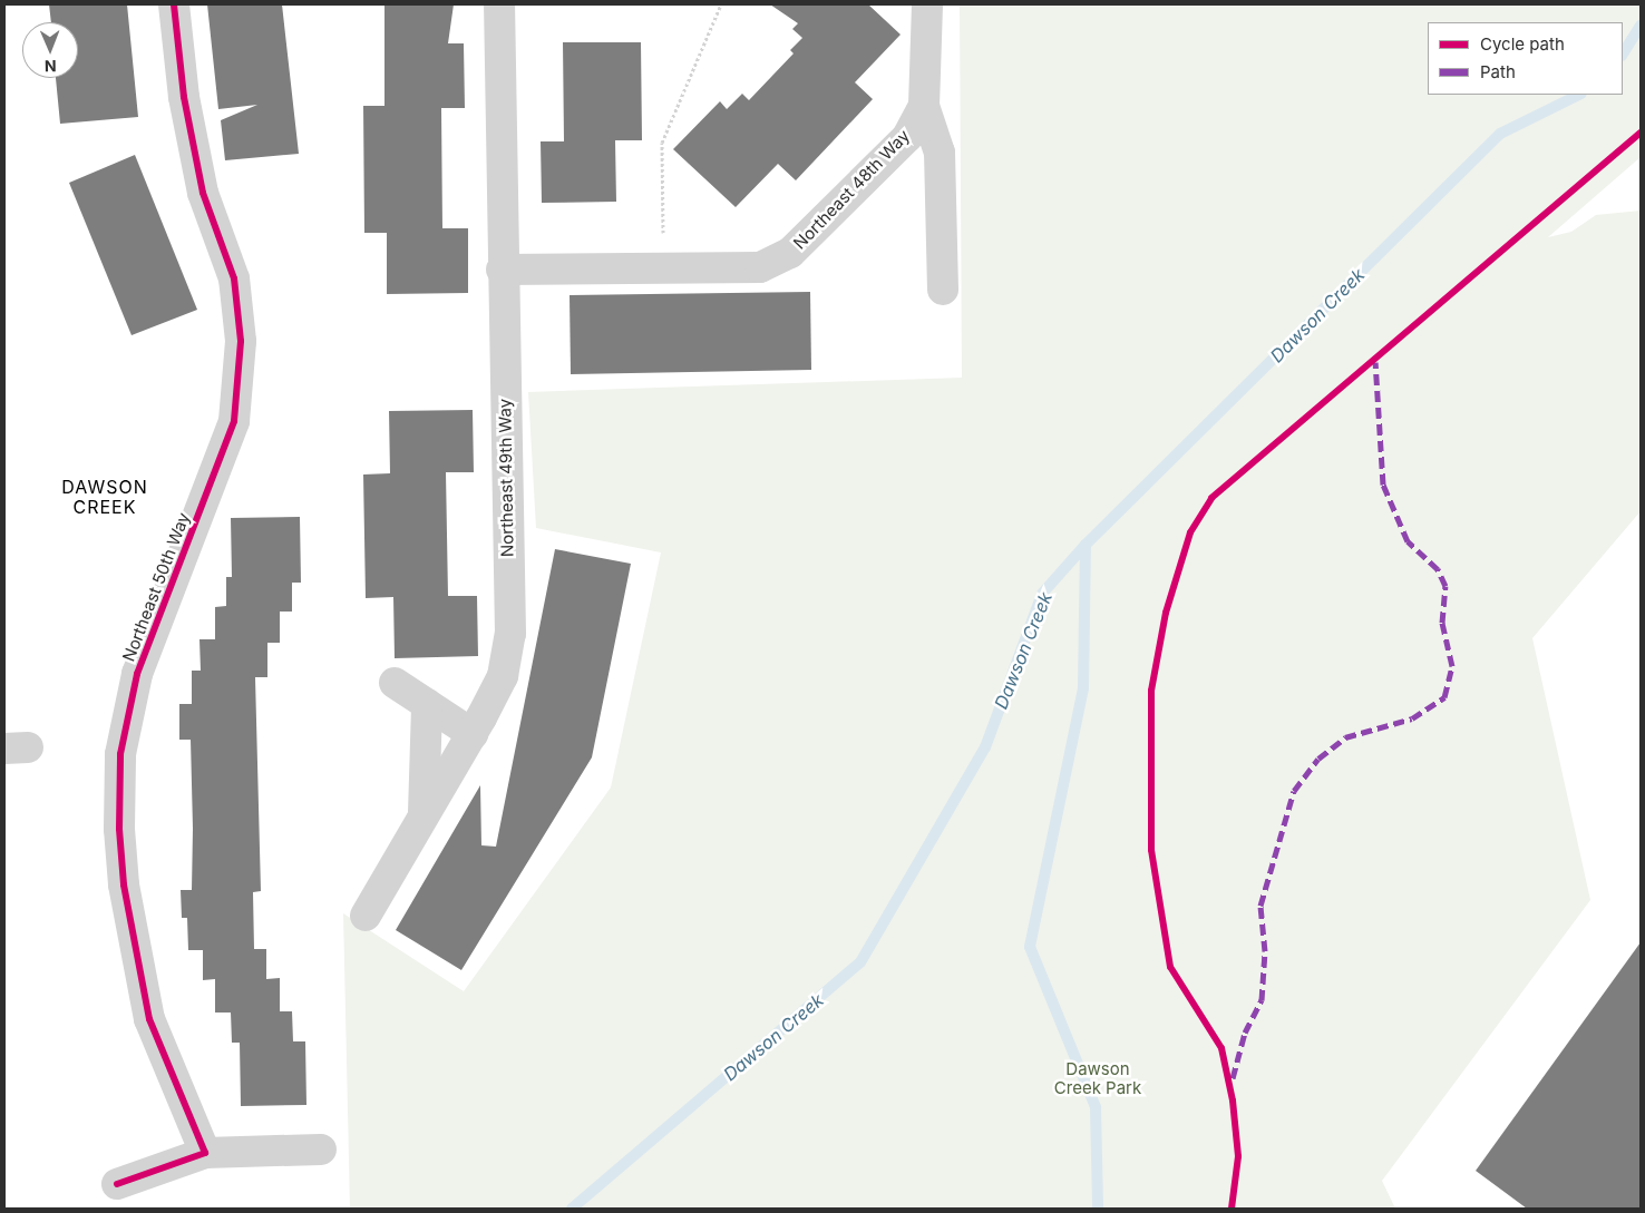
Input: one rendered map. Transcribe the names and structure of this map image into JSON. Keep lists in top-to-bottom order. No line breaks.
{"streets":{"street":["Northeast 48th Way","Northeast 49th Way","Northeast 50th Way"]},"crossings":[["Northeast 48th Way","Northeast 49th Way"]],"districts":["DAWSON CREEK"],"water":["Dawson Creek"],"parks":["Dawson Creek Park"],"legend":["Cycle path","Path"],"north":"bottom"}
